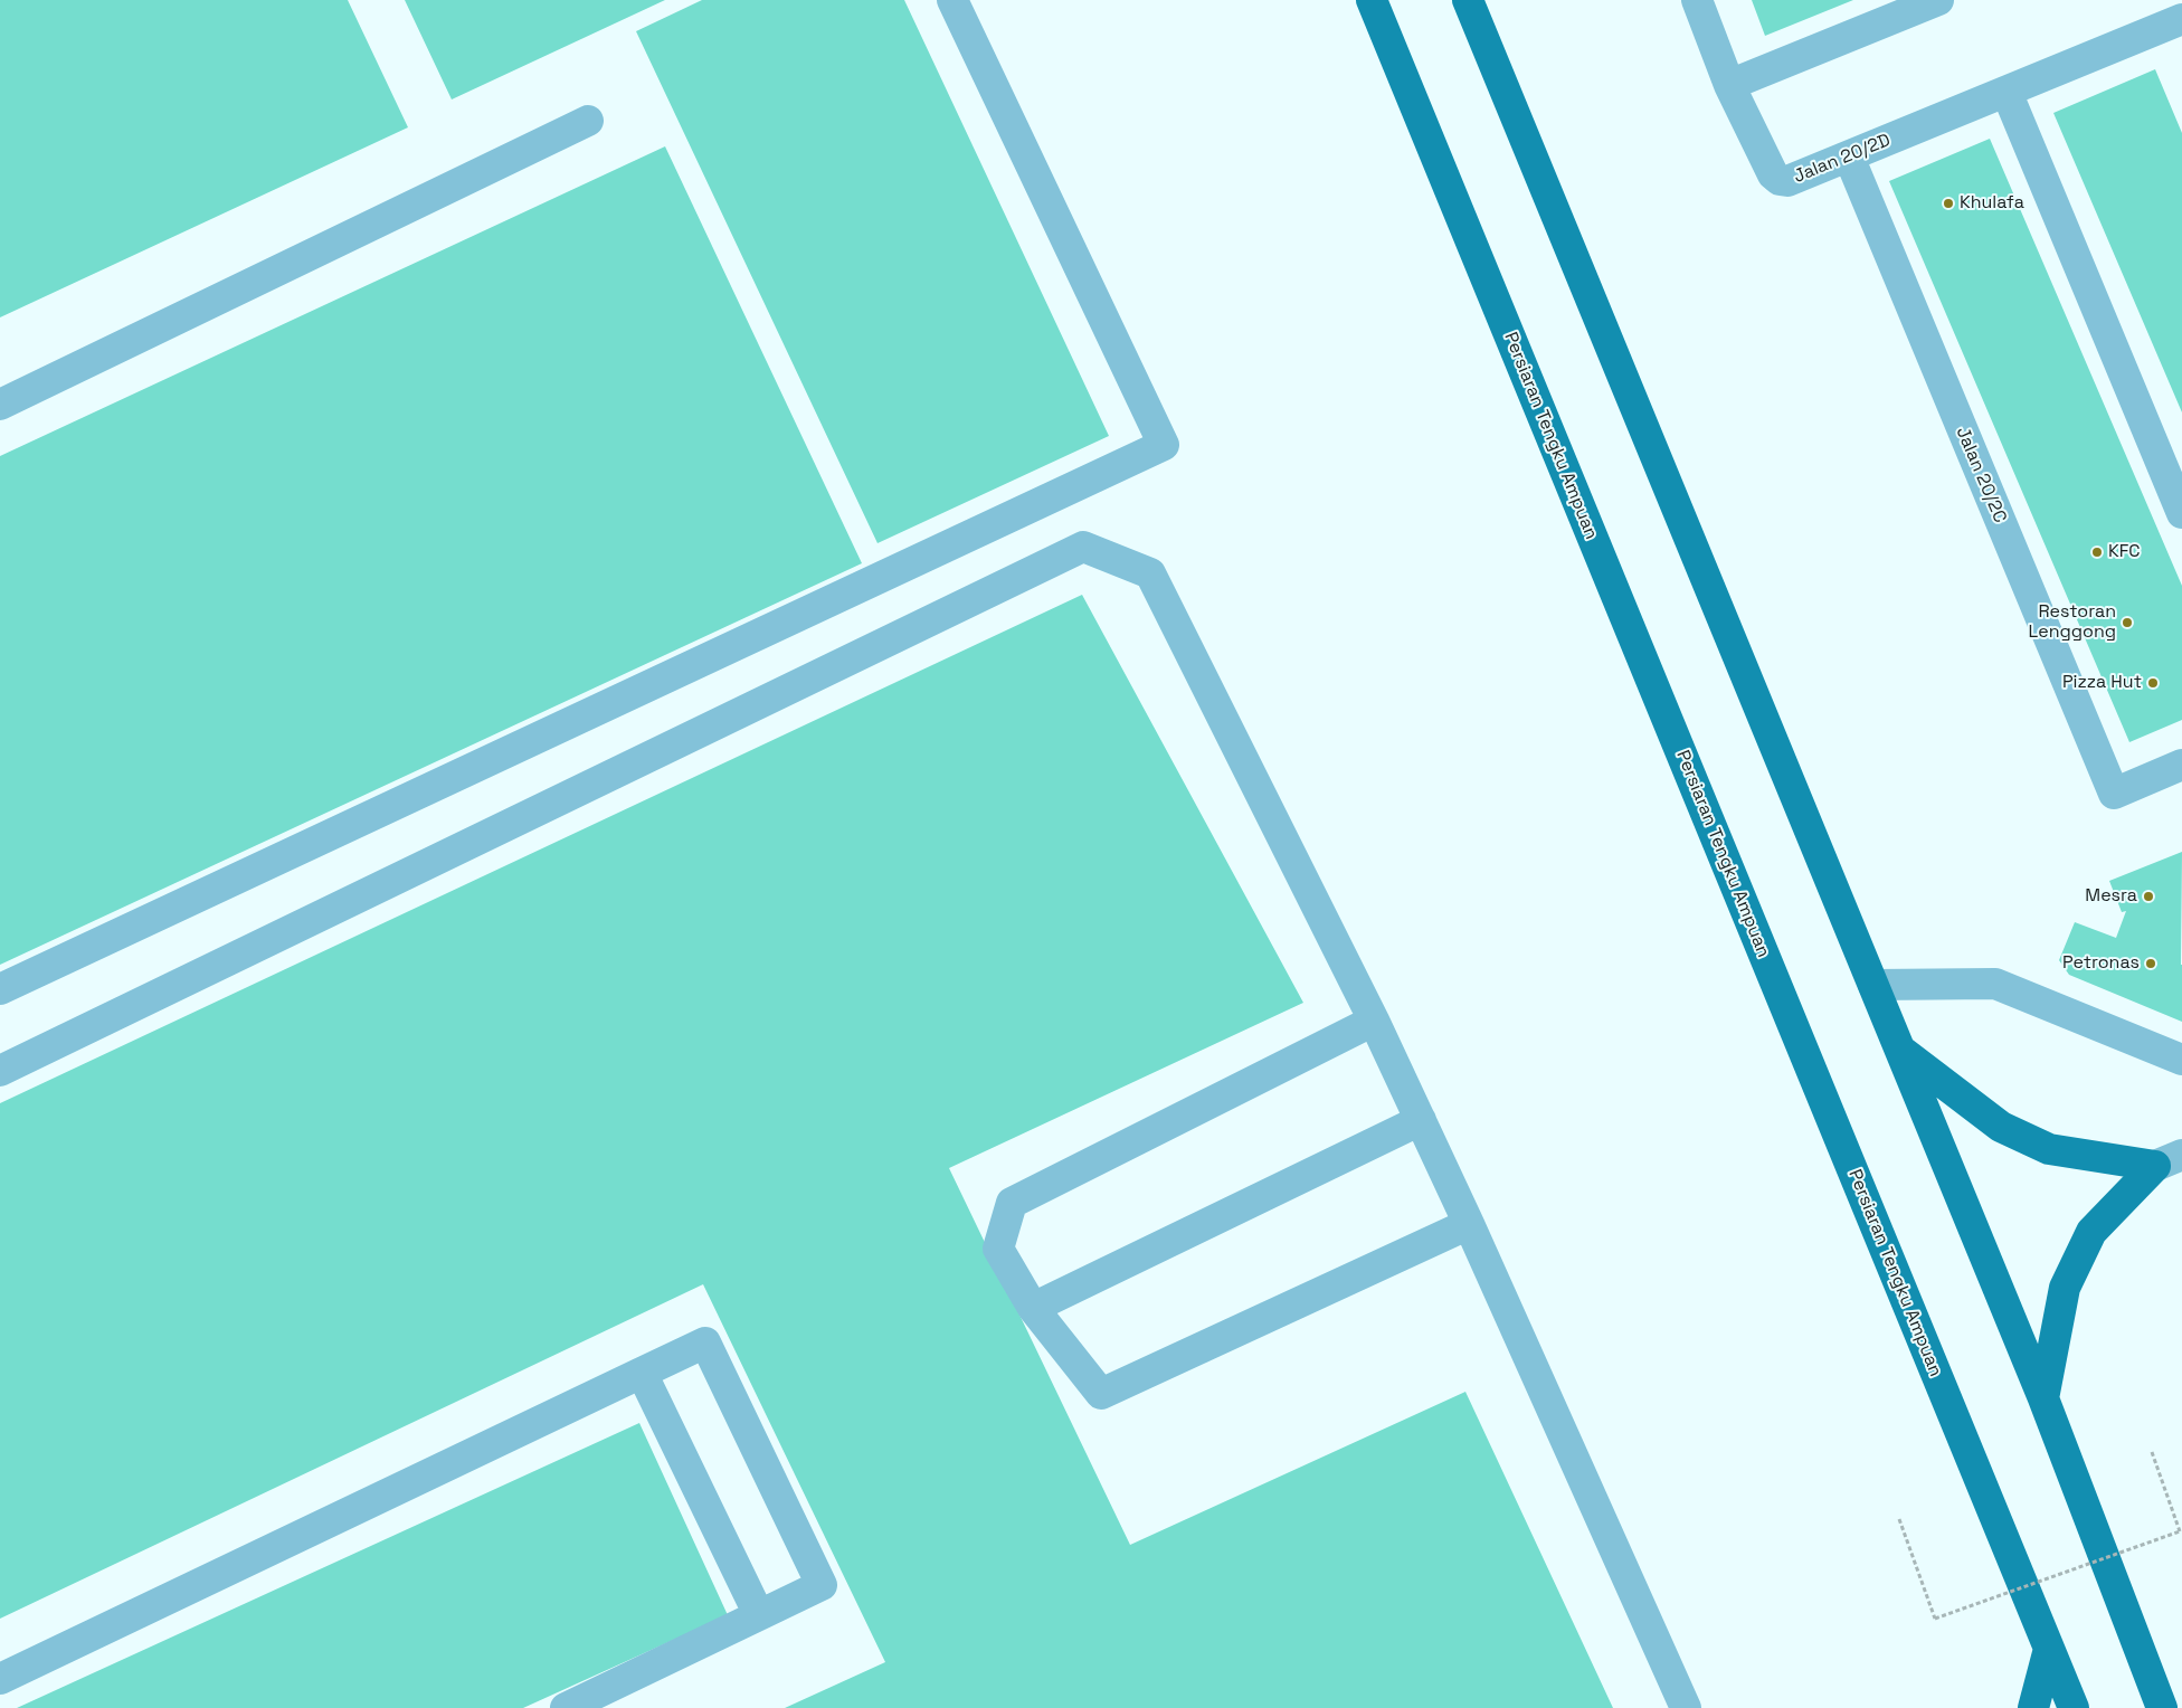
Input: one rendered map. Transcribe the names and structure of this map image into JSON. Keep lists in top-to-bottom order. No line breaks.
{"streets":{"main road":["Persiaran Tengku Ampuan"],"street":["Jalan 20/2D","Jalan 20/2C"]},"crossings":[["Jalan 20/2D","Jalan 20/2C"]],"places":["Khulafa","KFC","Restoran Lenggong","Pizza Hut","Mesra","Petronas"]}
